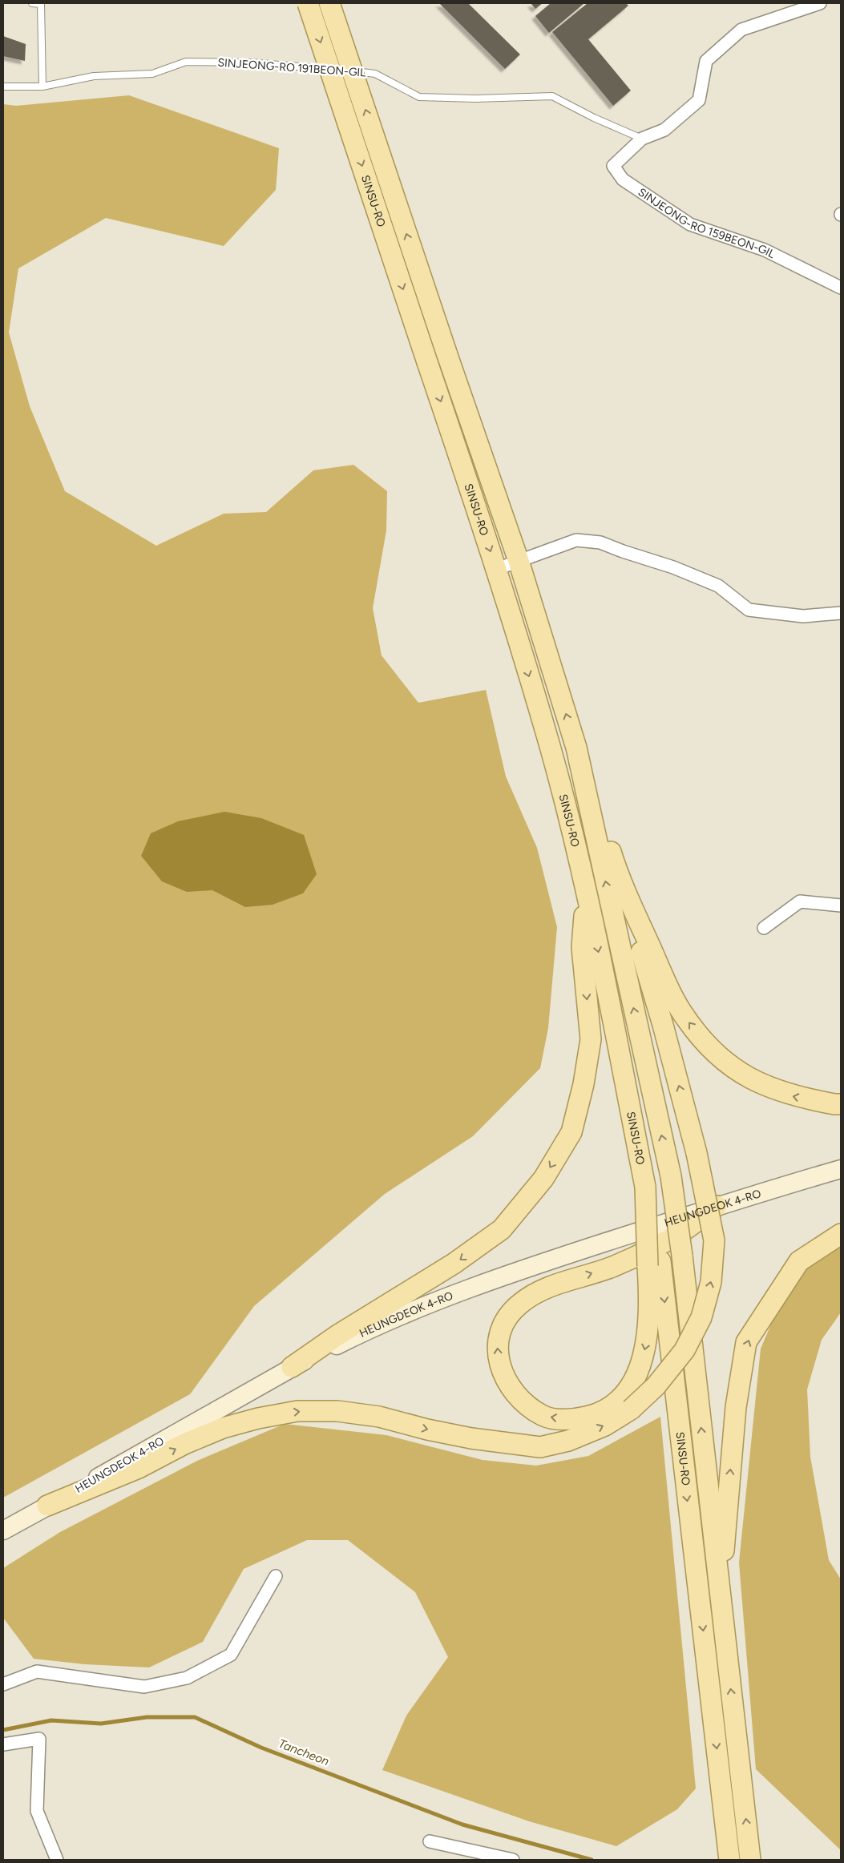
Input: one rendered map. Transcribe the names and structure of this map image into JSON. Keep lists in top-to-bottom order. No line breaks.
{"streets":{"main road":["SINSU-RO"],"street":["SINJEONG-RO 159BEON-GIL","HEUNGDEOK 4-RO"],"lane":["SINJEONG-RO 191BEON-GIL"]},"crossings":[["SINJEONG-RO 191BEON-GIL","SINJEONG-RO 159BEON-GIL"]],"water":["Tancheon"]}
